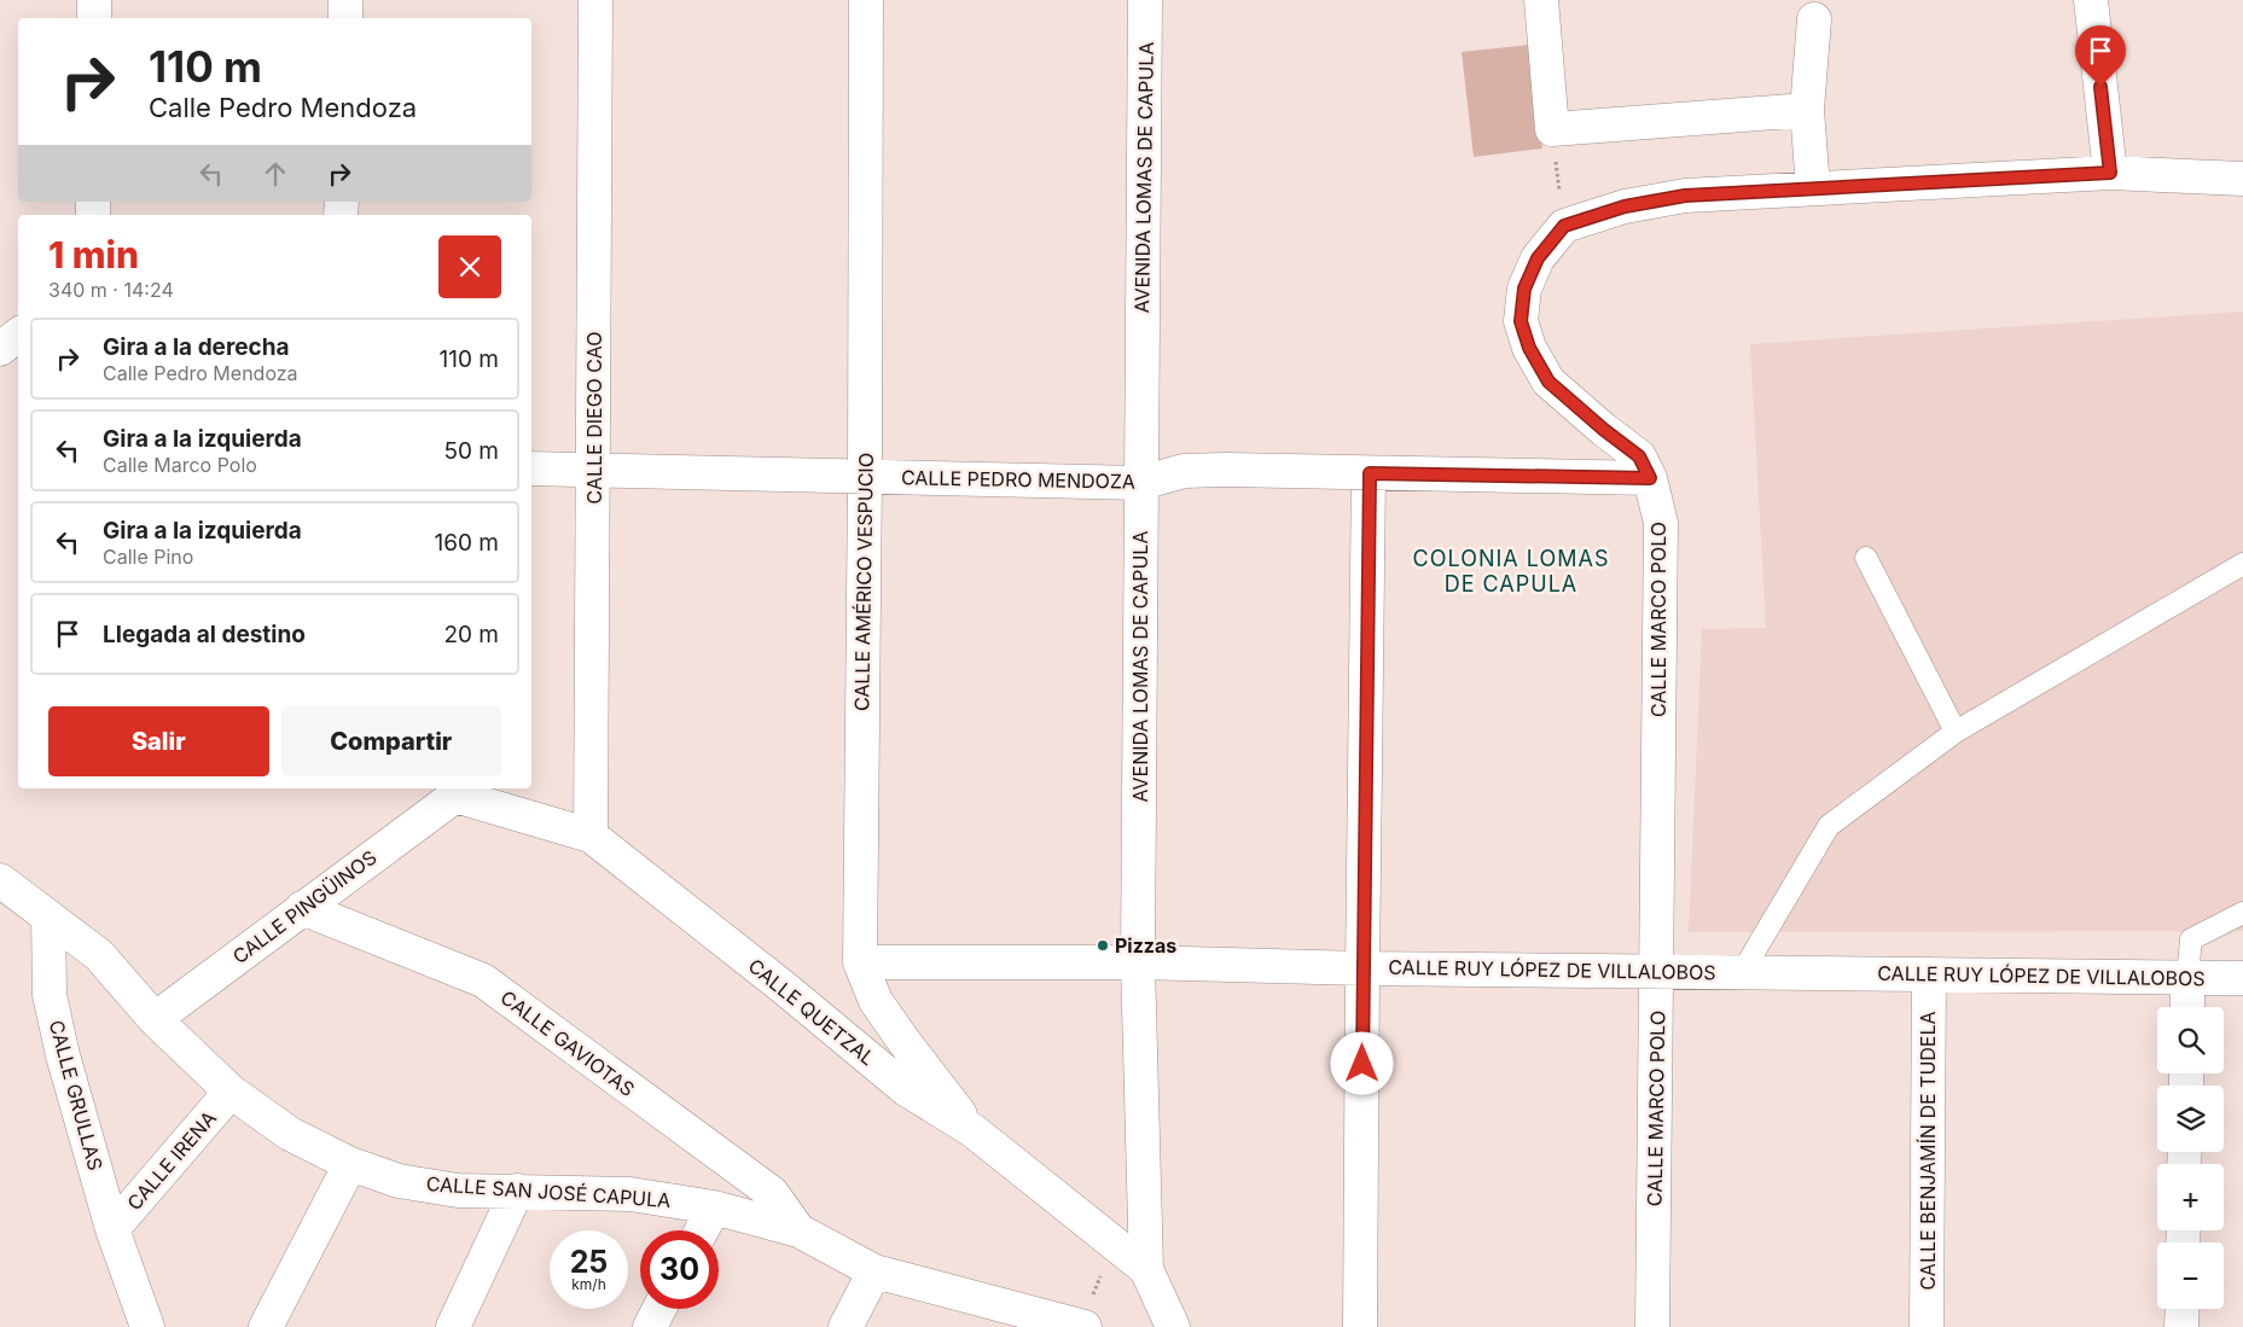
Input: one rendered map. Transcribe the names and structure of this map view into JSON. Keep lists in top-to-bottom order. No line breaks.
{"streets":{"street":["AVENIDA LOMAS DE CAPULA","CALLE DIEGO CAO","CALLE PEDRO MENDOZA","CALLE AMÉRICO VESPUCIO","CALLE MARCO POLO","CALLE PINGÜINOS","CALLE RUY LÓPEZ DE VILLALOBOS","CALLE QUETZAL","CALLE GAVIOTAS","CALLE GRULLAS","CALLE BENJAMÍN DE TUDELA","CALLE IRENA","CALLE SAN JOSÉ CAPULA"]},"crossings":[["AVENIDA LOMAS DE CAPULA","CALLE PEDRO MENDOZA"],["AVENIDA LOMAS DE CAPULA","CALLE RUY LÓPEZ DE VILLALOBOS"],["AVENIDA LOMAS DE CAPULA","CALLE QUETZAL"],["CALLE DIEGO CAO","CALLE PEDRO MENDOZA"],["CALLE DIEGO CAO","CALLE QUETZAL"],["CALLE PEDRO MENDOZA","CALLE AMÉRICO VESPUCIO"],["CALLE PEDRO MENDOZA","CALLE MARCO POLO"],["CALLE AMÉRICO VESPUCIO","CALLE RUY LÓPEZ DE VILLALOBOS"],["CALLE AMÉRICO VESPUCIO","CALLE QUETZAL"],["CALLE MARCO POLO","CALLE RUY LÓPEZ DE VILLALOBOS"],["CALLE PINGÜINOS","CALLE QUETZAL"],["CALLE PINGÜINOS","CALLE GAVIOTAS"],["CALLE PINGÜINOS","CALLE SAN JOSÉ CAPULA"],["CALLE RUY LÓPEZ DE VILLALOBOS","CALLE BENJAMÍN DE TUDELA"],["CALLE GAVIOTAS","CALLE SAN JOSÉ CAPULA"],["CALLE GRULLAS","CALLE IRENA"],["CALLE GRULLAS","CALLE SAN JOSÉ CAPULA"],["CALLE IRENA","CALLE SAN JOSÉ CAPULA"]],"districts":["COLONIA LOMAS DE CAPULA"],"places":["Pizzas"],"page":{"turn":["110 m","Calle Pedro Mendoza"],"heading":["1 min","340 m · 14:24"],"list":[{"name":"Gira a la derecha","note":"Calle Pedro Mendoza","value":"110 m"},{"name":"Gira a la izquierda","note":"Calle Marco Polo","value":"50 m"},{"name":"Gira a la izquierda","note":"Calle Pino","value":"160 m"},{"name":"Llegada al destino","value":"20 m"}],"buttons":["Salir","Compartir"],"map_buttons":["+","−"],"speed":"25 km/h","limit":"30"}}
